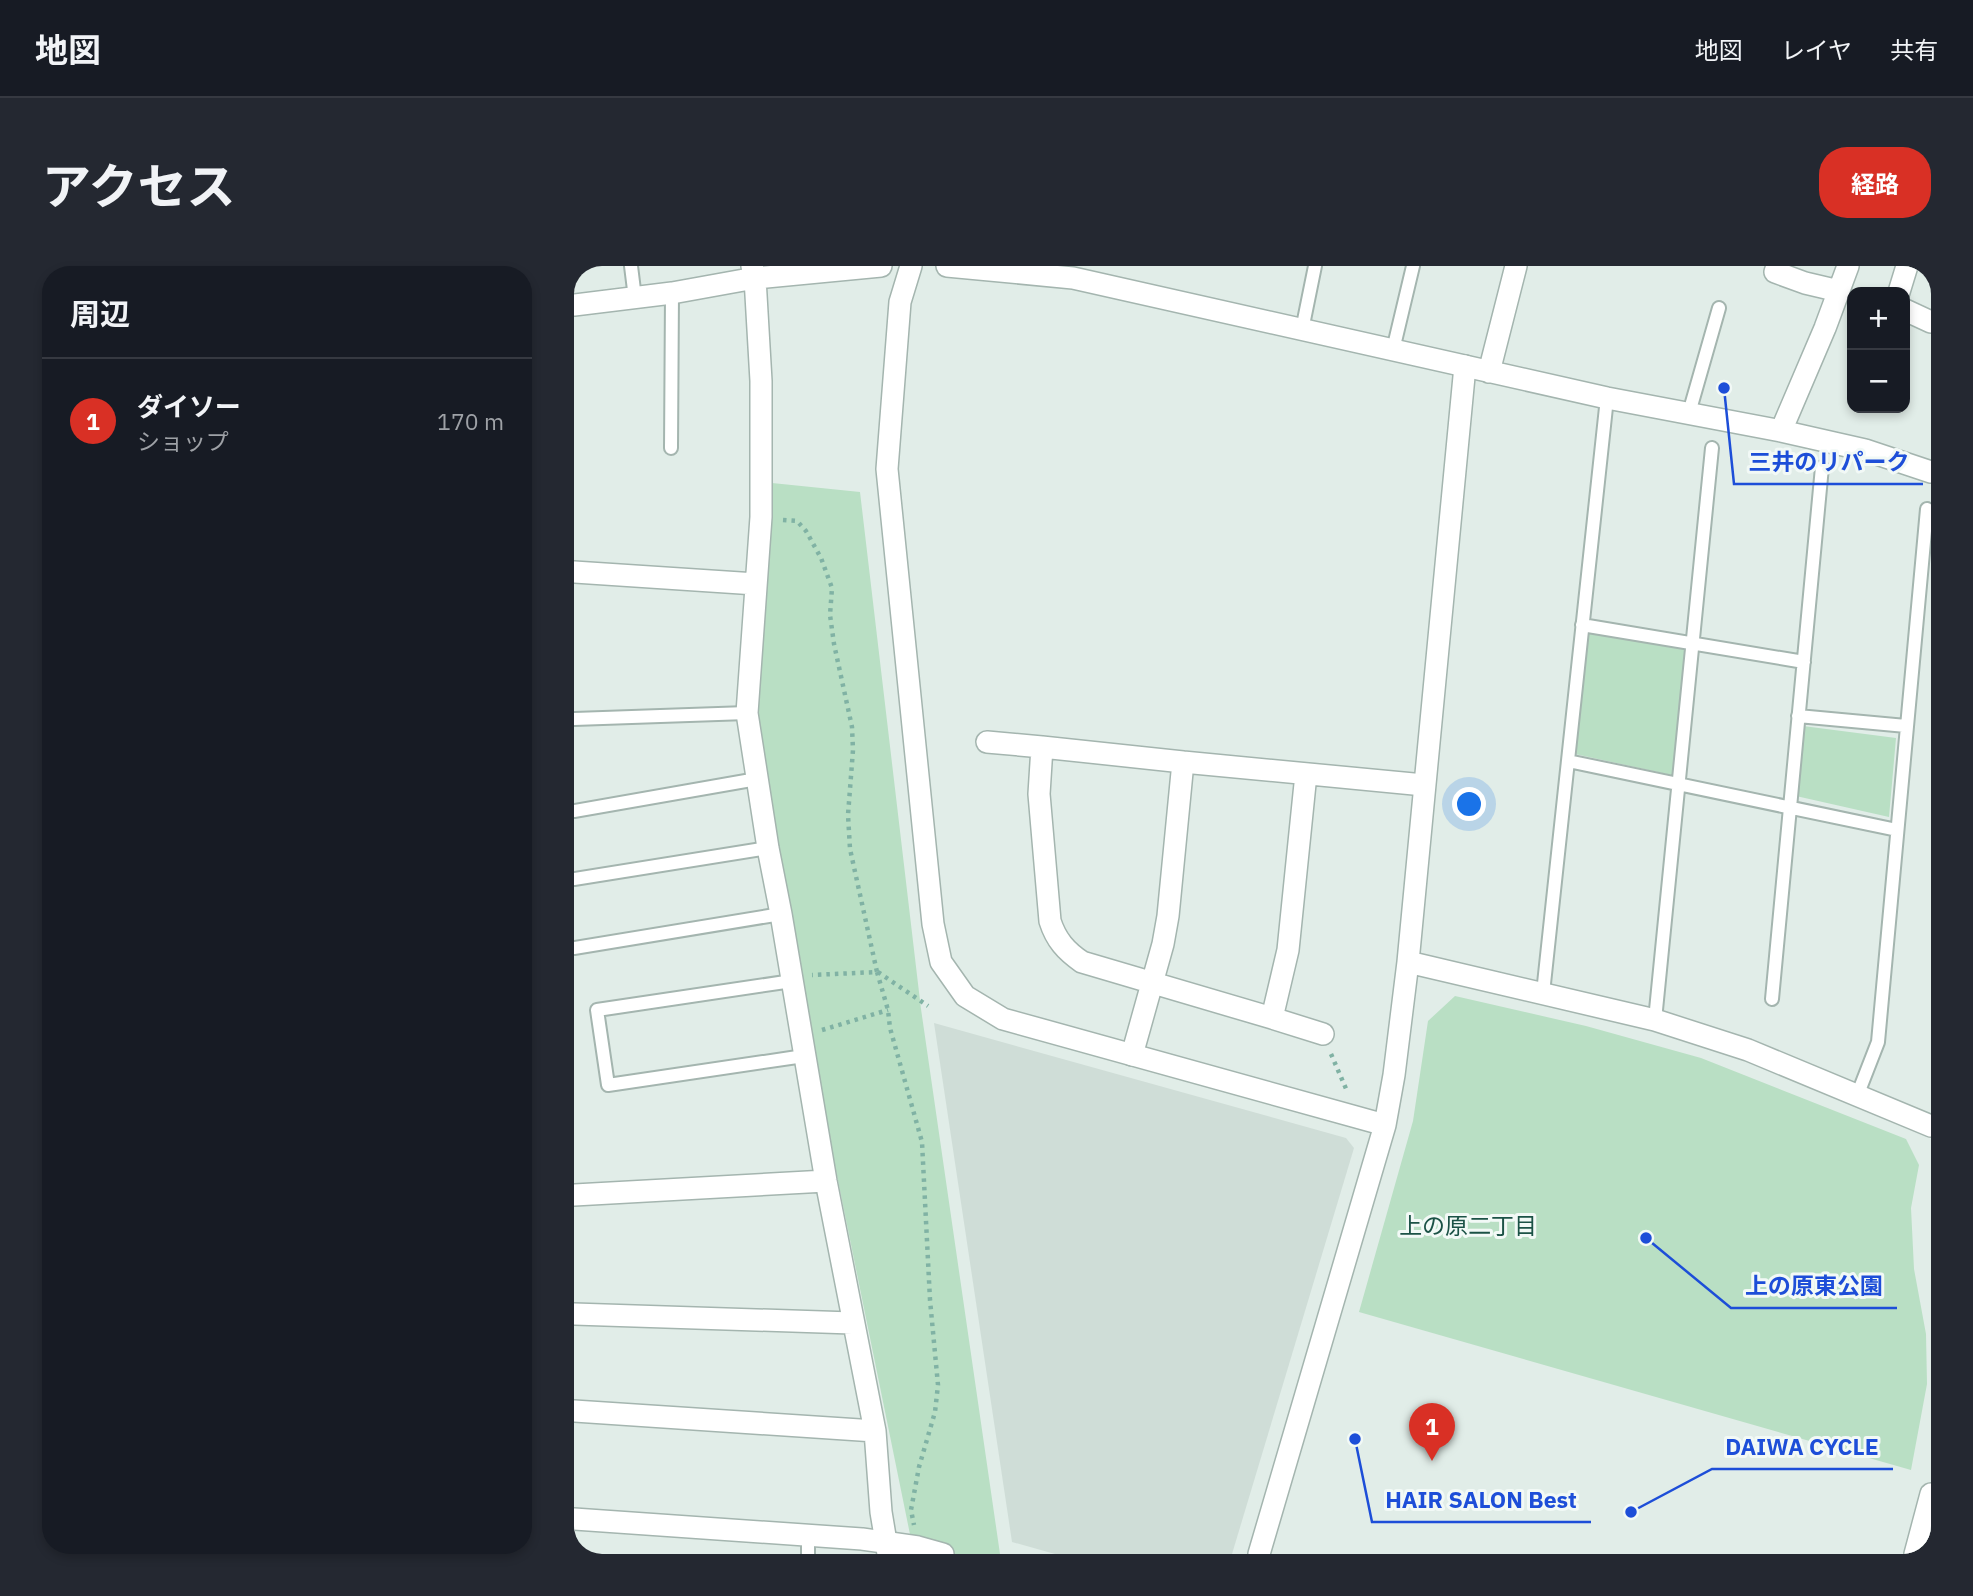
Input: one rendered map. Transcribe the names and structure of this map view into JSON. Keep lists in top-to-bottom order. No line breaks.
{"districts":["上の原二丁目"],"places":["三井のリパーク","上の原東公園","HAIR SALON Best","DAIWA CYCLE"],"page":{"header":"地図","nav":["地図","レイヤ","共有"],"title":"アクセス","buttons":"経路","heading":"周辺","map_buttons":["+","−"],"list":[{"mark":"1","name":"ダイソー","note":"ショップ","value":"170 m"}],"pins":"1"}}
